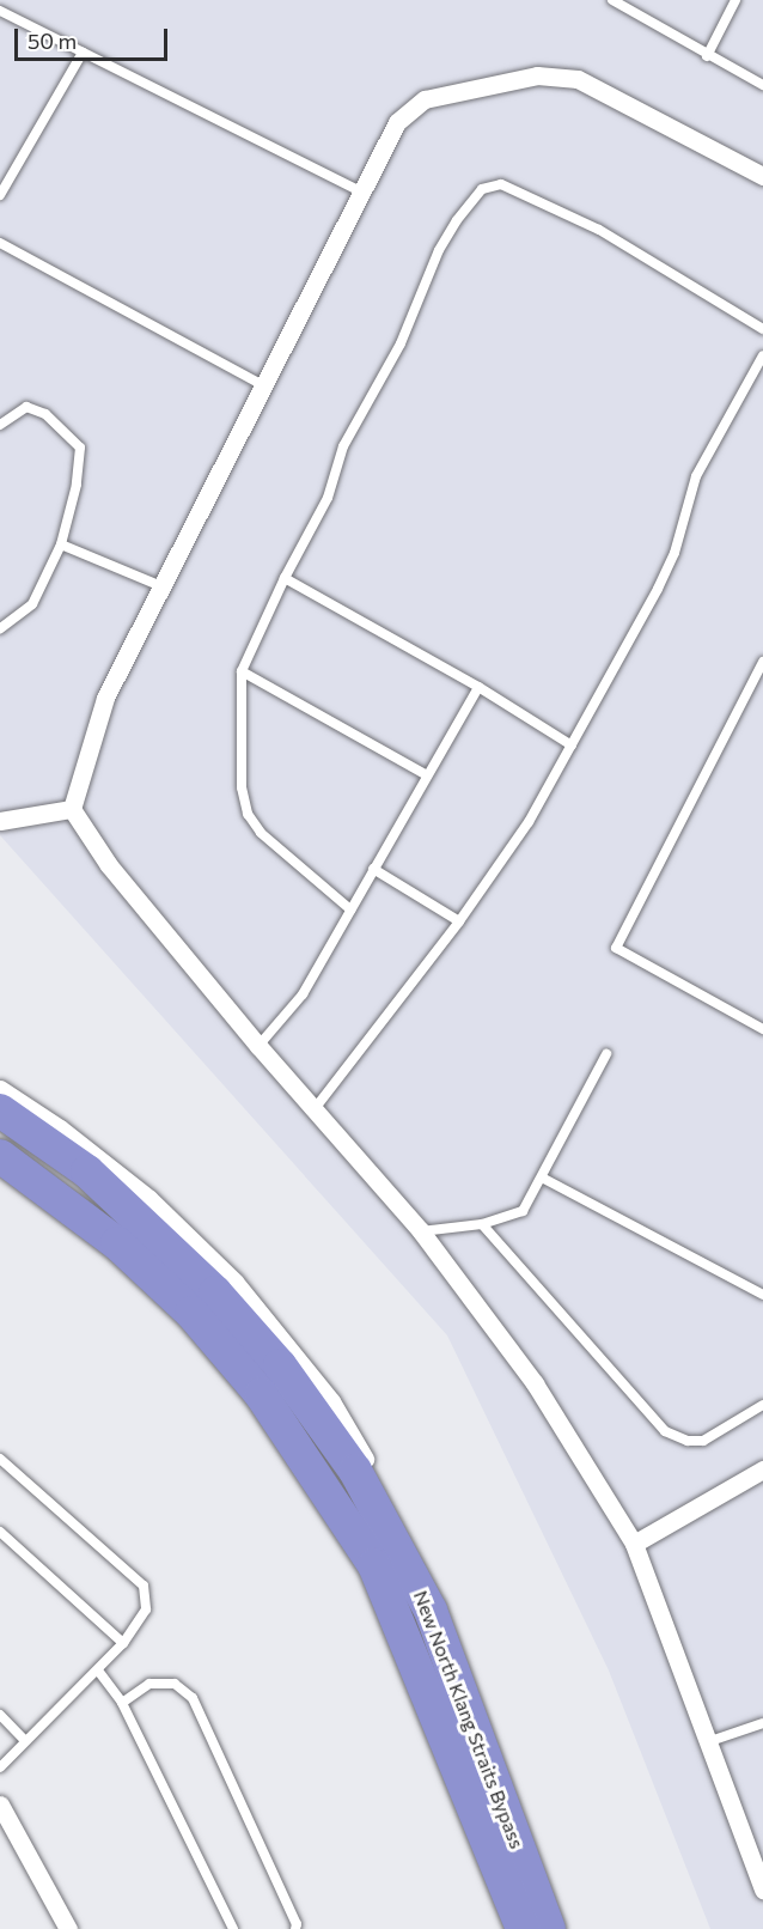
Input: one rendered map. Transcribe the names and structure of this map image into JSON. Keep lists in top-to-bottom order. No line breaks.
{"streets":{"highway":["New North Klang Straits Bypass"]},"scale_bar":"50 m"}
